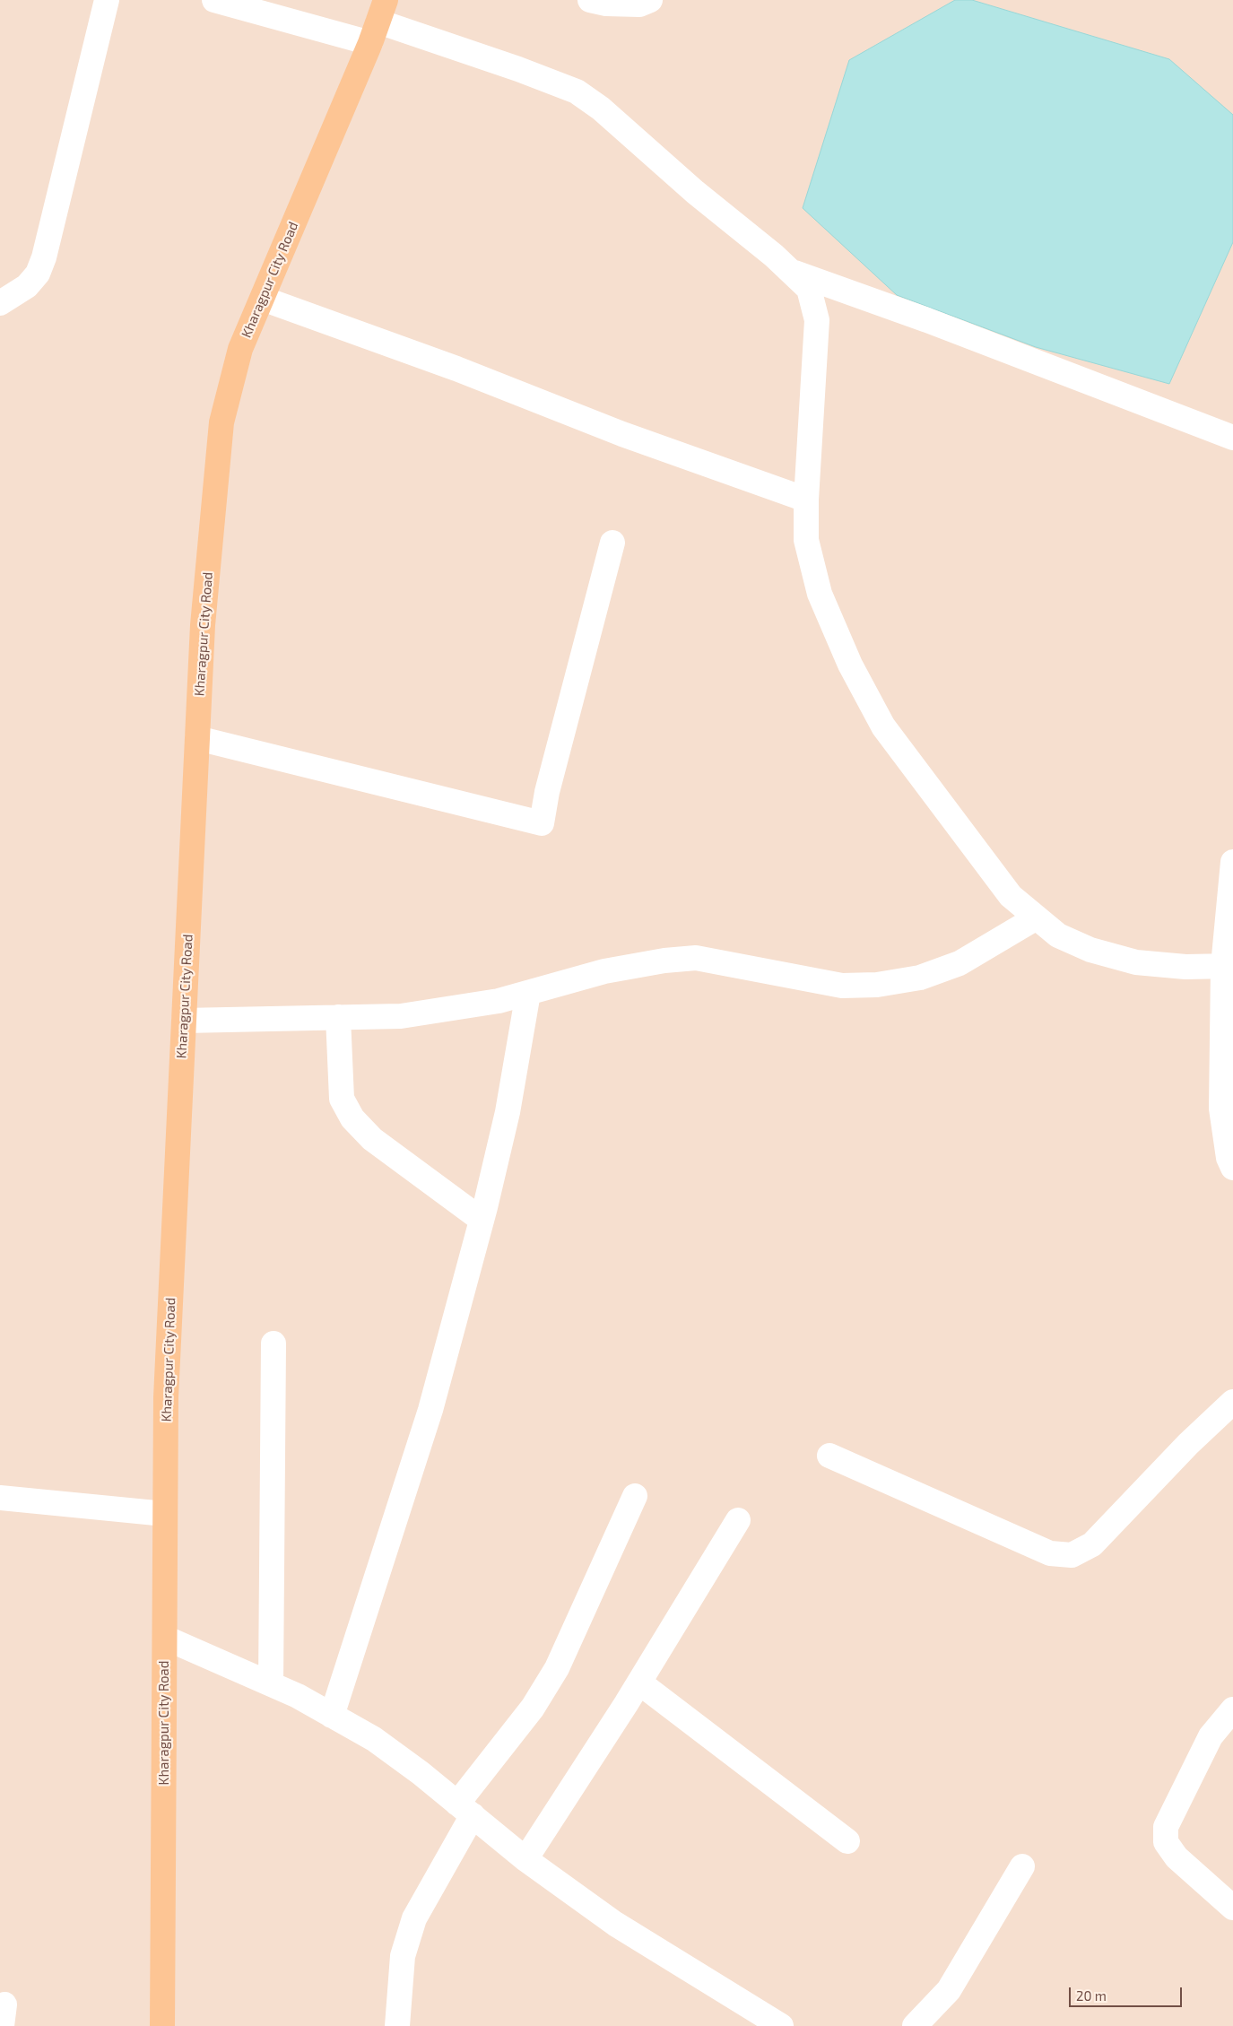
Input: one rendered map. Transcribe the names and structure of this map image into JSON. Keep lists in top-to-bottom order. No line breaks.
{"streets":{"main road":["Kharagpur City Road"]},"scale_bar":"20 m"}
